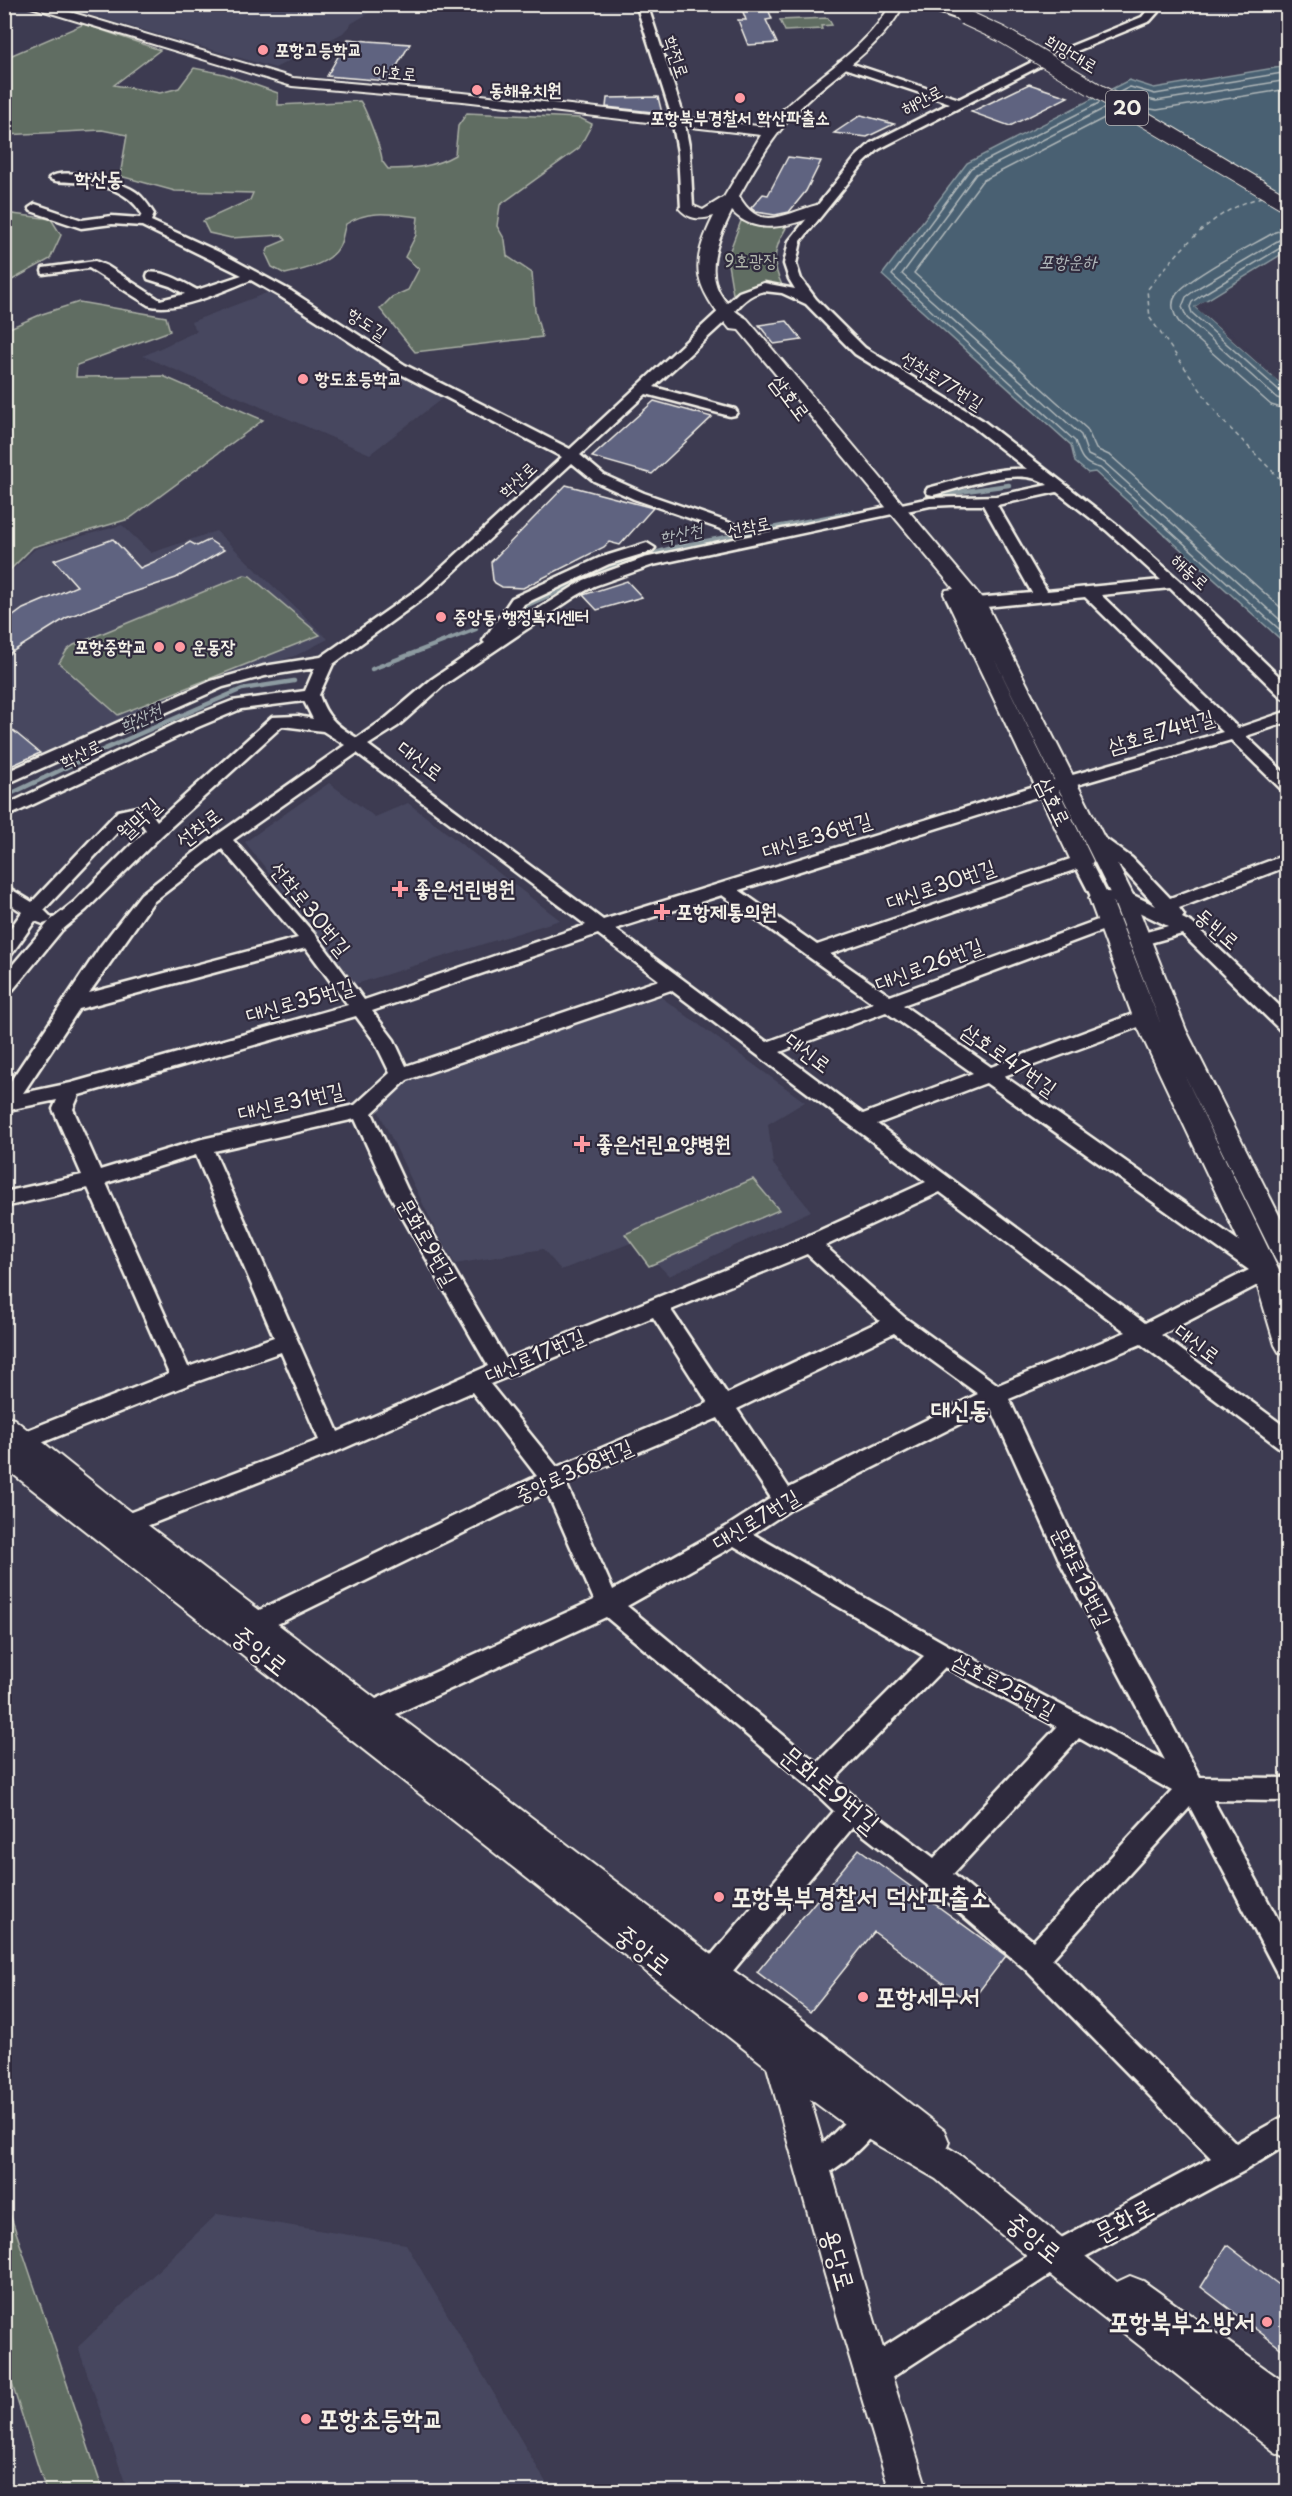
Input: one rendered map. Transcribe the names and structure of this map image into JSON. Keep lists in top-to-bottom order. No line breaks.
{"streets":{"main road":["희망대로","아호로","20","삼호로","중앙로","용당로"],"street":["학전로","해안로","항도길","선착로77번길","학산로","선착로","해동로","삼호로74번길","대신로","월막길","대신로36번길","대신로30번길","선착로30번길","동빈로","대신로26번길","대신로35번길","삼호로47번길","대신로31번길","문화로9번길","대신로17번길","중앙로368번길","대신로7번길","문화로13번길","삼호로25번길","문화로"]},"crossings":[["학전로","아호로"],["아호로","삼호로"],["해안로","선착로77번길"],["해안로","학산로"],["항도길","학산로"],["항도길","선착로"],["선착로77번길","학산로"],["선착로77번길","선착로"],["선착로77번길","해동로"],["삼호로","학산로"],["삼호로","선착로"],["삼호로","삼호로74번길"],["삼호로","대신로36번길"],["삼호로","대신로30번길"],["삼호로","동빈로"],["삼호로","대신로26번길"],["삼호로","삼호로47번길"],["삼호로","대신로7번길"],["선착로","해동로"],["선착로","대신로"],["선착로","선착로30번길"],["선착로","대신로35번길"],["삼호로74번길","대신로36번길"],["대신로","월막길"],["대신로","대신로36번길"],["대신로","대신로26번길"],["대신로","대신로35번길"],["대신로","대신로31번길"],["대신로","대신로17번길"],["대신로","대신로7번길"],["대신로36번길","대신로35번길"],["대신로36번길","삼호로47번길"],["대신로30번길","삼호로47번길"],["선착로30번길","대신로35번길"],["선착로30번길","대신로31번길"],["대신로26번길","삼호로47번길"],["삼호로47번길","대신로7번길"],["대신로31번길","문화로9번길"],["문화로9번길","대신로17번길"],["문화로9번길","중앙로368번길"],["문화로9번길","대신로7번길"],["문화로9번길","문화로"],["대신로17번길","문화로13번길"],["대신로17번길","중앙로"],["중앙로368번길","문화로13번길"],["중앙로368번길","중앙로"],["대신로7번길","문화로13번길"],["대신로7번길","중앙로"],["대신로7번길","삼호로25번길"],["문화로13번길","삼호로25번길"],["중앙로","문화로"],["중앙로","용당로"],["문화로","용당로"]],"districts":["학산동","대신동"],"water":["포항운하","학산천"],"parks":["9호광장"],"places":{"other":["포항고등학교","동해유치원","포항북부경찰서 학산파출소","항도초등학교","중앙동 행정복지센터","포항중학교","운동장","포항북부경찰서 덕산파출소","포항세무서","포항북부소방서","포항초등학교"],"health":["좋은선린병원","포항제통의원","좋은선린요양병원"]}}
